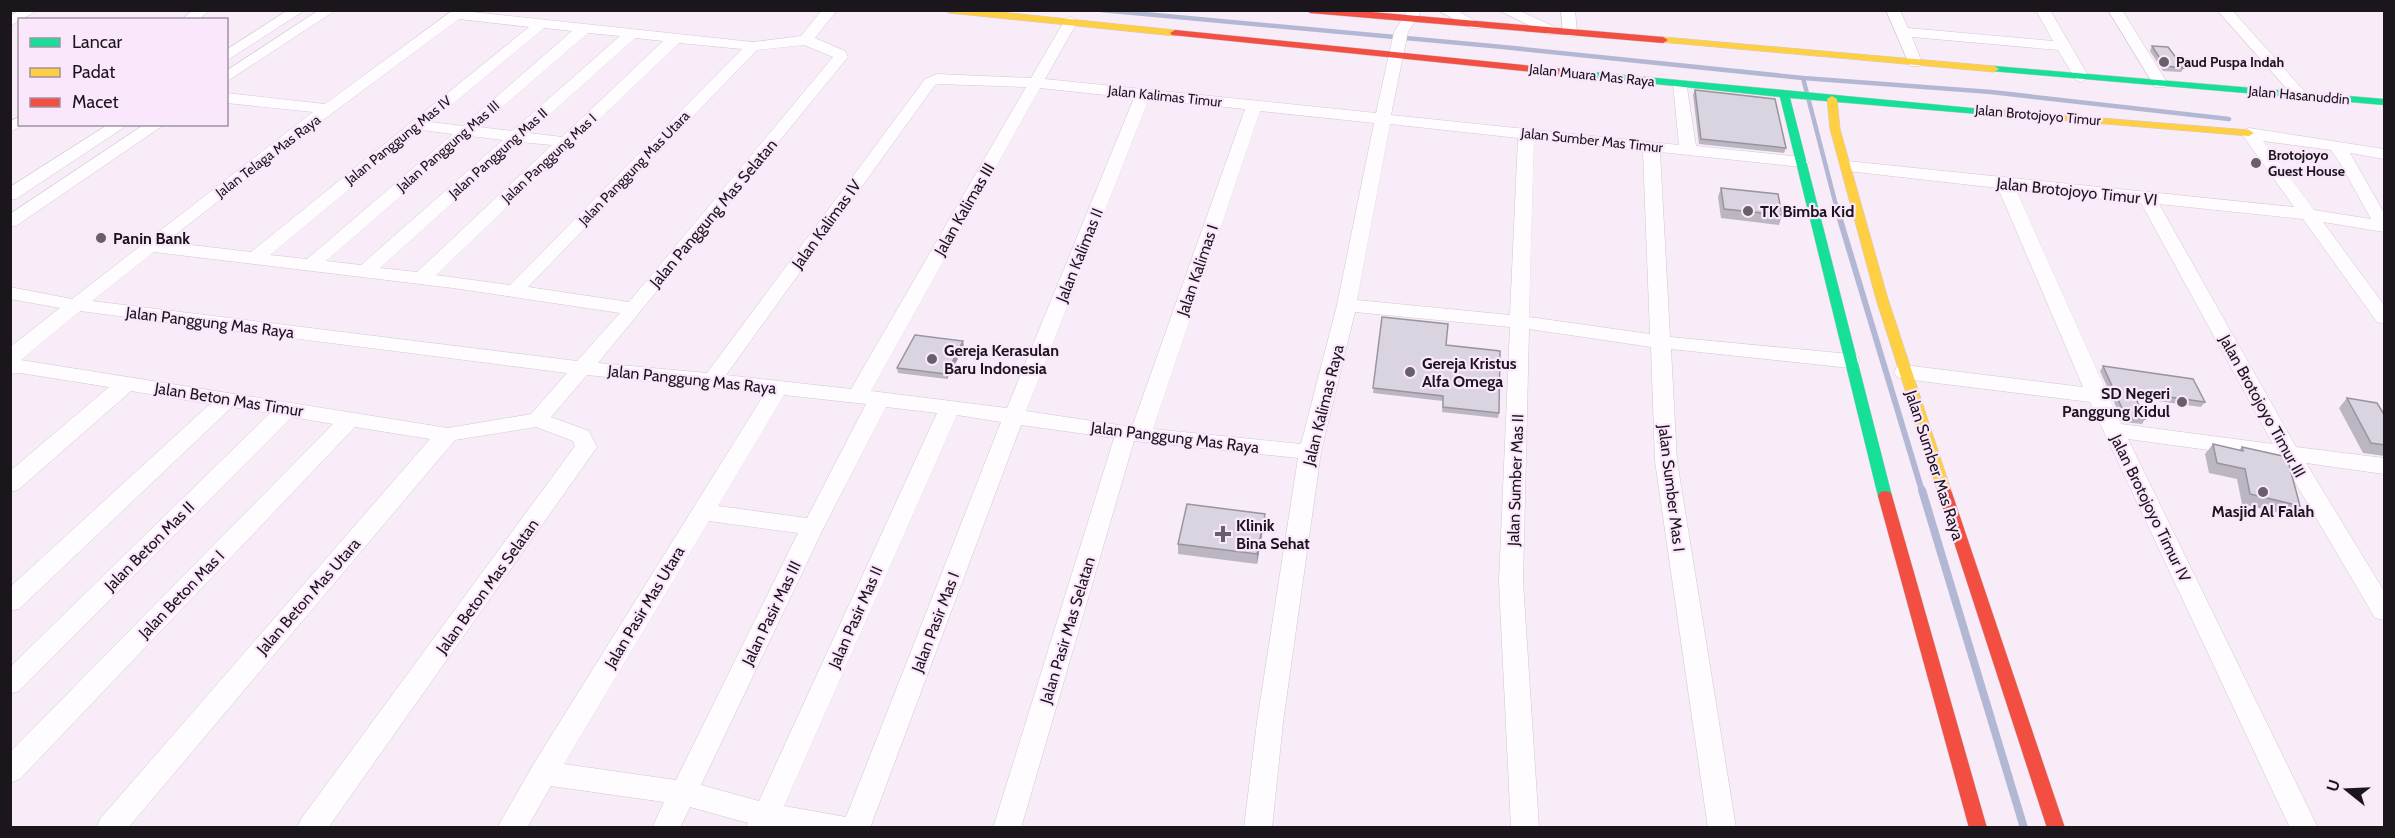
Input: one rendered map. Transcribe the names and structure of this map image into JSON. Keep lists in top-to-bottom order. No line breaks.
{"streets":{"street":["Jalan Muara Mas Raya","Jalan Hasanuddin","Jalan Kalimas Timur","Jalan Brotojoyo Timur","Jalan Panggung Mas IV","Jalan Sumber Mas Timur","Jalan Panggung Mas III","Jalan Panggung Mas II","Jalan Telaga Mas Raya","Jalan Panggung Mas I","Jalan Panggung Mas Utara","Jalan Brotojoyo Timur VI","Jalan Kalimas III","Jalan Panggung Mas Selatan","Jalan Kalimas IV","Jalan Kalimas II","Jalan Kalimas I","Jalan Panggung Mas Raya","Jalan Beton Mas Timur","Jalan Kalimas Raya","Jalan Brotojoyo Timur III","Jalan Sumber Mas Raya","Jalan Sumber Mas II","Jalan Sumber Mas I","Jalan Brotojoyo Timur IV","Jalan Beton Mas II","Jalan Beton Mas Selatan","Jalan Beton Mas I","Jalan Beton Mas Utara","Jalan Pasir Mas Utara","Jalan Pasir Mas III","Jalan Pasir Mas II","Jalan Pasir Mas I","Jalan Pasir Mas Selatan"]},"crossings":[["Jalan Muara Mas Raya","Jalan Brotojoyo Timur"],["Jalan Muara Mas Raya","Jalan Kalimas III"],["Jalan Muara Mas Raya","Jalan Kalimas Raya"],["Jalan Hasanuddin","Jalan Kalimas Raya"],["Jalan Kalimas Timur","Jalan Sumber Mas Timur"],["Jalan Kalimas Timur","Jalan Kalimas III"],["Jalan Kalimas Timur","Jalan Kalimas IV"],["Jalan Kalimas Timur","Jalan Kalimas II"],["Jalan Kalimas Timur","Jalan Kalimas I"],["Jalan Kalimas Timur","Jalan Kalimas Raya"],["Jalan Brotojoyo Timur","Jalan Sumber Mas Raya"],["Jalan Sumber Mas Timur","Jalan Kalimas Raya"],["Jalan Sumber Mas Timur","Jalan Sumber Mas II"],["Jalan Sumber Mas Timur","Jalan Sumber Mas I"],["Jalan Telaga Mas Raya","Jalan Panggung Mas Raya"],["Jalan Brotojoyo Timur VI","Jalan Brotojoyo Timur III"],["Jalan Brotojoyo Timur VI","Jalan Sumber Mas Raya"],["Jalan Brotojoyo Timur VI","Jalan Brotojoyo Timur IV"],["Jalan Kalimas III","Jalan Panggung Mas Raya"],["Jalan Kalimas III","Jalan Pasir Mas III"],["Jalan Panggung Mas Selatan","Jalan Panggung Mas Raya"],["Jalan Kalimas IV","Jalan Panggung Mas Raya"],["Jalan Kalimas II","Jalan Panggung Mas Raya"],["Jalan Kalimas II","Jalan Pasir Mas I"],["Jalan Kalimas I","Jalan Panggung Mas Raya"],["Jalan Kalimas I","Jalan Pasir Mas Selatan"],["Jalan Panggung Mas Raya","Jalan Kalimas Raya"],["Jalan Panggung Mas Raya","Jalan Pasir Mas Utara"],["Jalan Panggung Mas Raya","Jalan Pasir Mas III"],["Jalan Panggung Mas Raya","Jalan Pasir Mas II"],["Jalan Panggung Mas Raya","Jalan Pasir Mas I"],["Jalan Panggung Mas Raya","Jalan Pasir Mas Selatan"],["Jalan Beton Mas Timur","Jalan Beton Mas II"],["Jalan Beton Mas Timur","Jalan Beton Mas I"],["Jalan Beton Mas Timur","Jalan Beton Mas Utara"]],"places":{"other":["Paud Puspa Indah","Brotojoyo Guest House","TK Bimba Kid","Panin Bank","Gereja Kerasulan Baru Indonesia","Gereja Kristus Alfa Omega","SD Negeri Panggung Kidul","Masjid Al Falah"],"health":["Klinik Bina Sehat"]},"legend":["Lancar","Padat","Macet"],"north":"left"}
